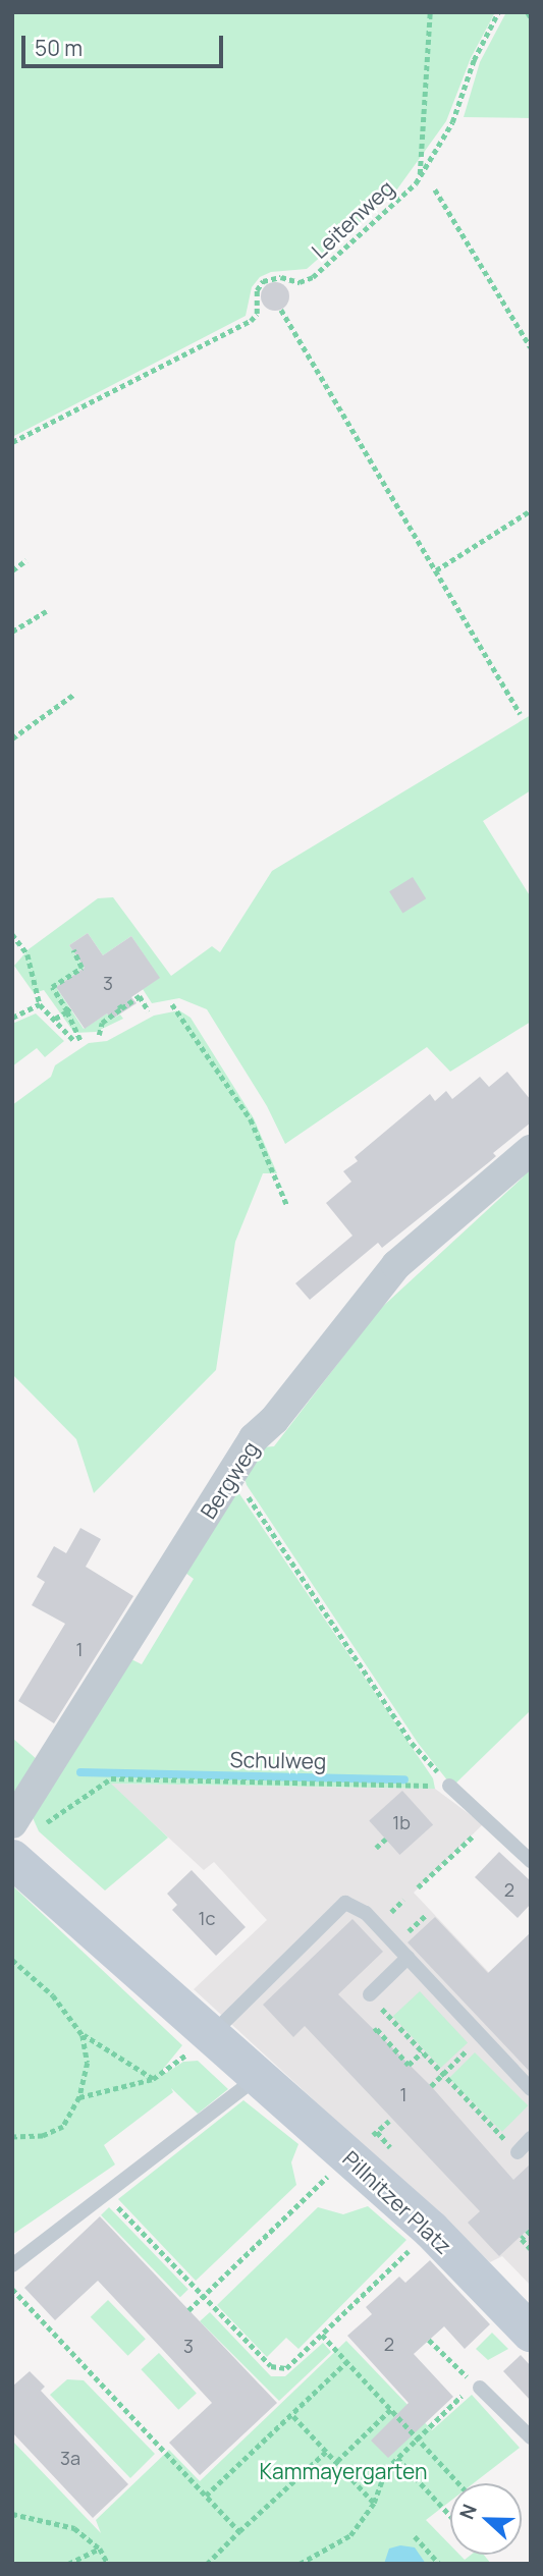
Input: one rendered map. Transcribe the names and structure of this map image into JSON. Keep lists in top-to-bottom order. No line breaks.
{"streets":{"main road":["Pillnitzer Platz"],"street":["Bergweg"],"path":["Leitenweg","Schulweg"]},"crossings":[["Bergweg","Schulweg"]],"parks":["Kammayergarten"],"house_numbers":["3","1","1b","2","1c","1","2","3","3a"],"scale_bar":"50 m","north":"left"}
